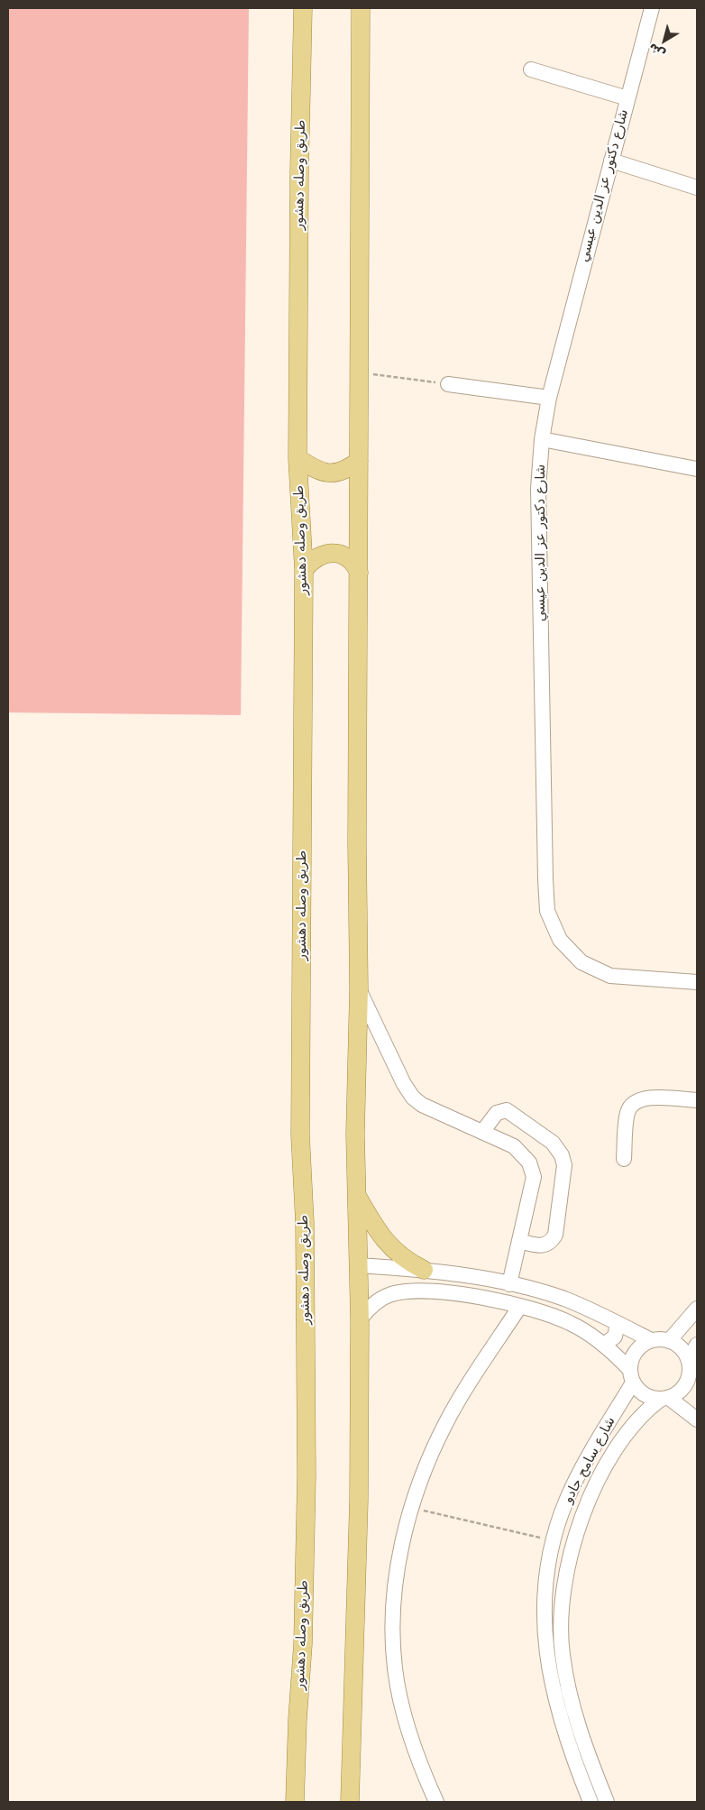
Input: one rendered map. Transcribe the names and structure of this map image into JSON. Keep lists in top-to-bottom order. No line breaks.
{"streets":{"main road":["طريق وصله دهشور"],"street":["شارع دكتور عز الدين عيسي","شارع سامح جادو"]},"north":"bottom left"}
